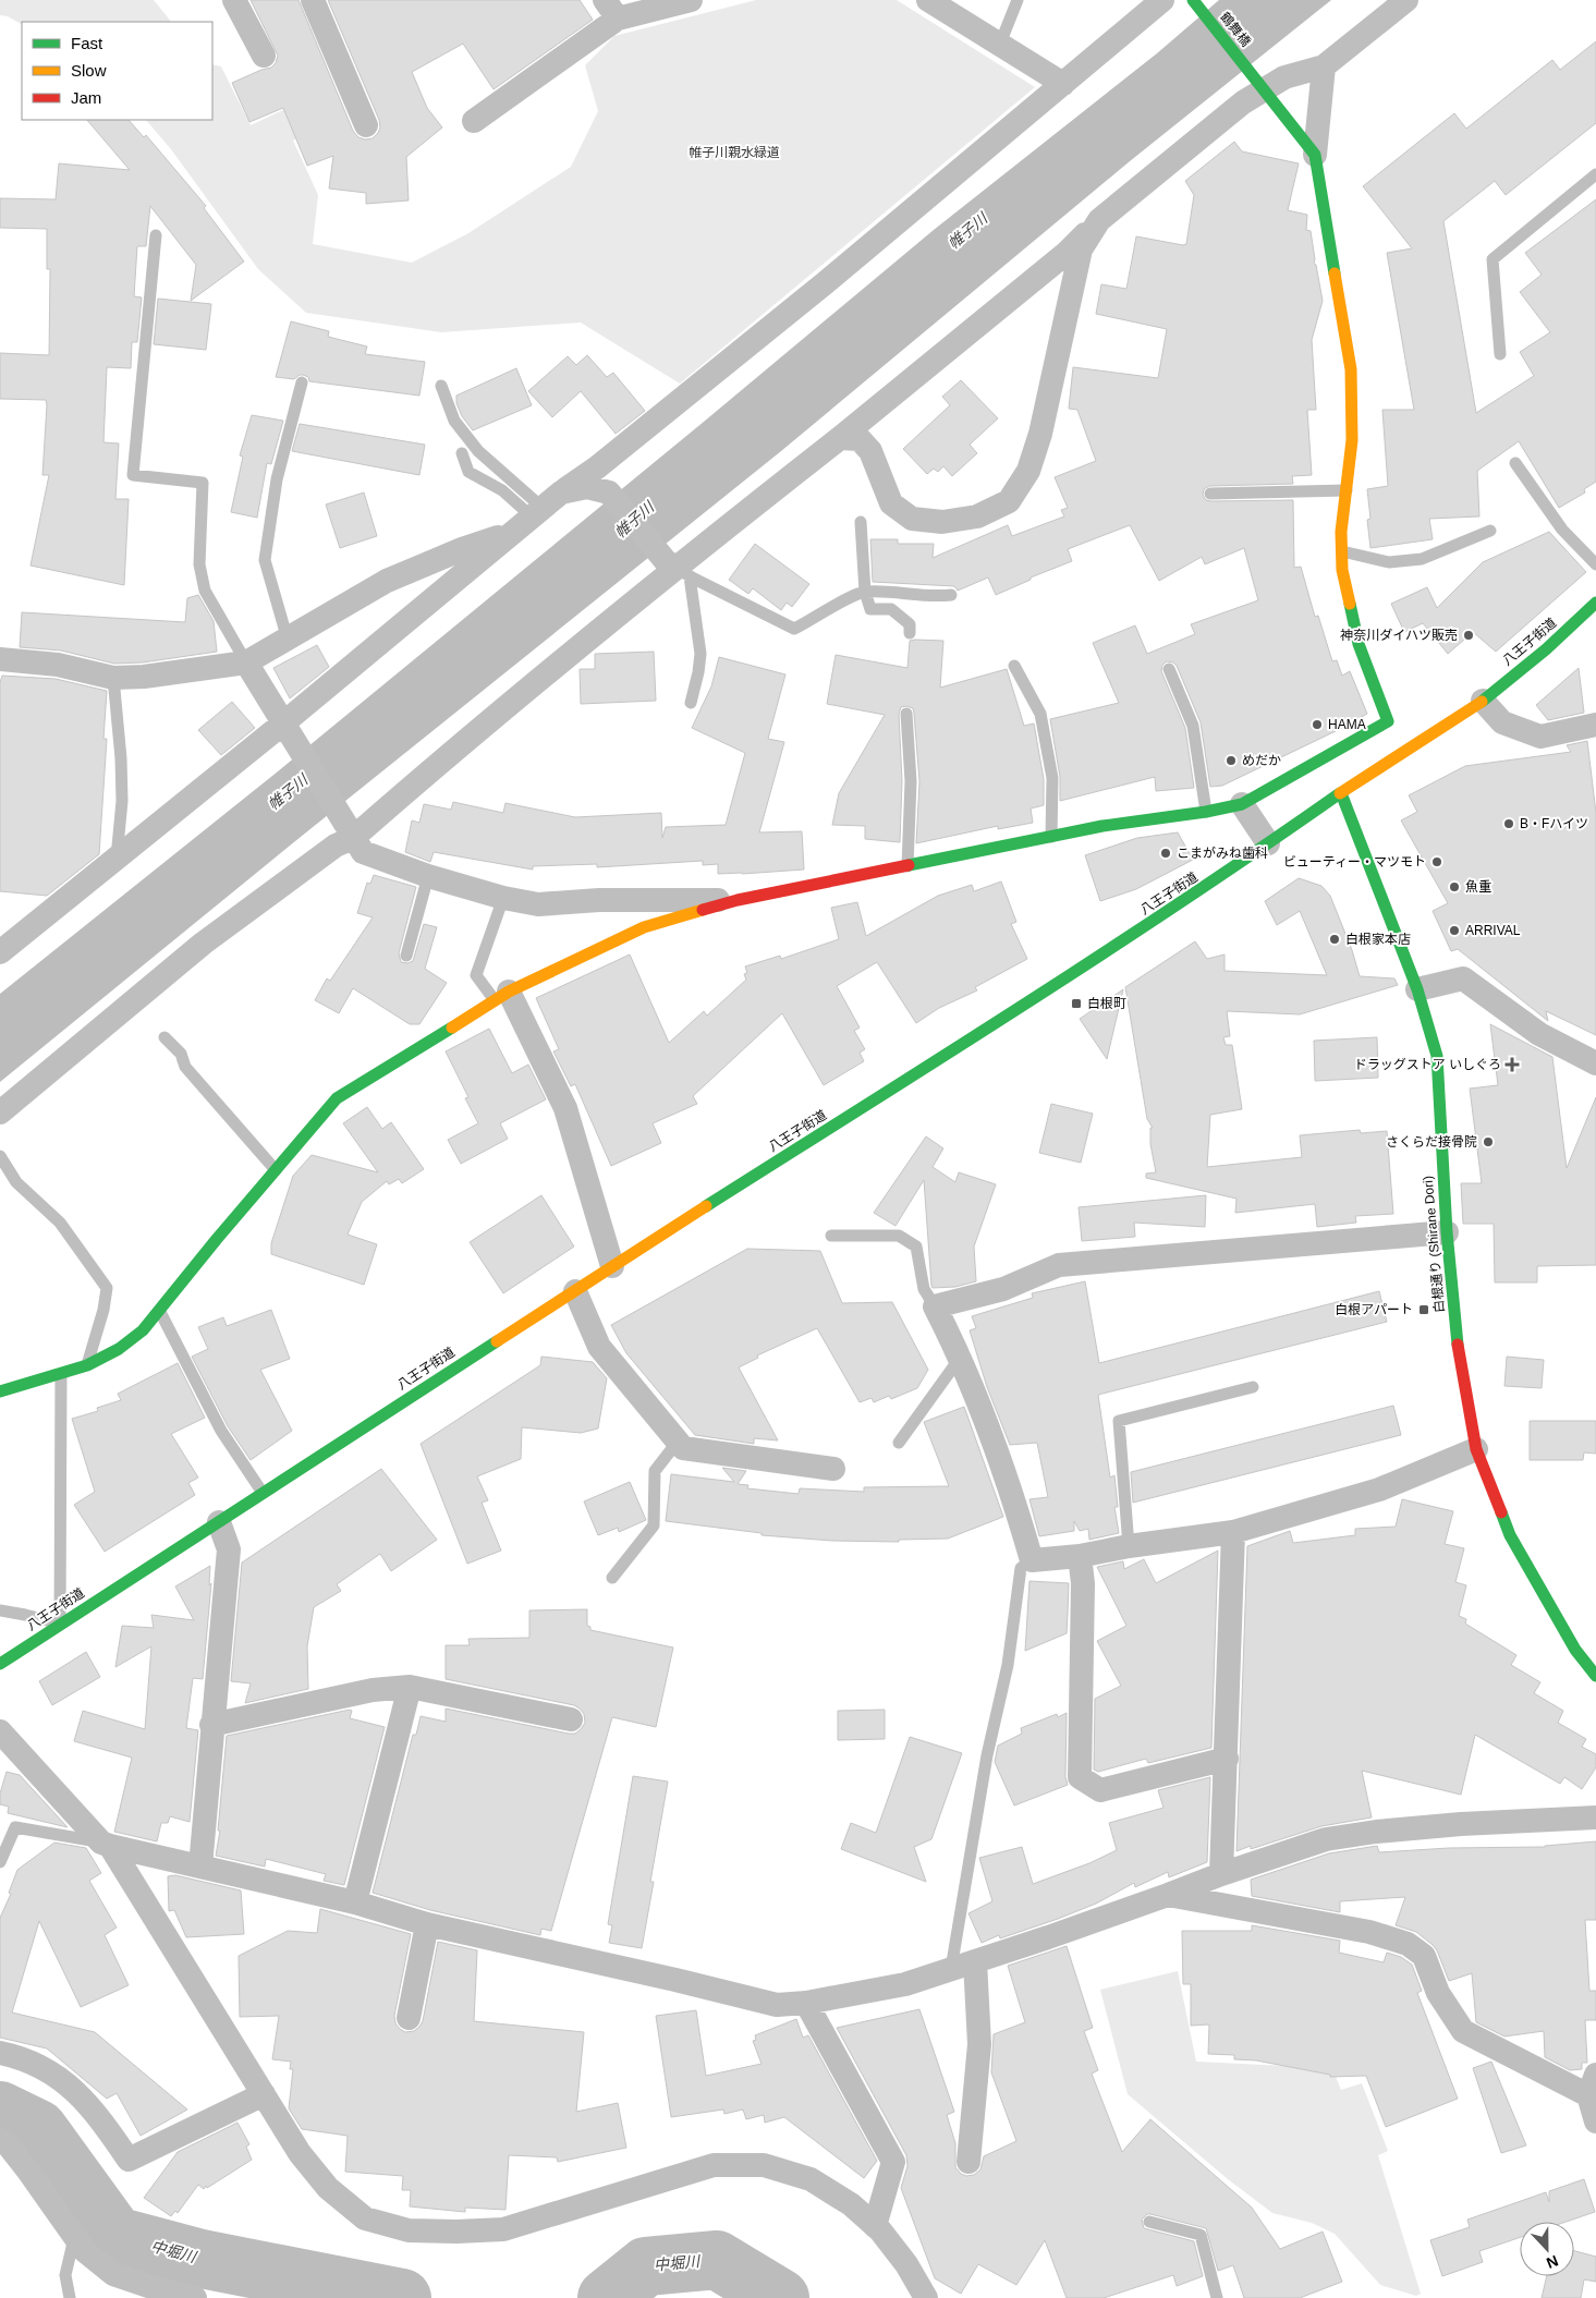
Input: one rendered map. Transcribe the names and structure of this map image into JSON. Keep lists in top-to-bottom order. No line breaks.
{"streets":{"main road":["鶴舞橋","八王子街道","白根通り (Shirane Dori)"]},"crossings":[["八王子街道","白根通り (Shirane Dori)"]],"water":["帷子川","中堀川"],"parks":["帷子川親水緑道"],"places":{"other":["神奈川ダイハツ販売","HAMA","めだか","B・Fハイツ","こまがみね歯科","ビューティー・マツモト","魚重","ARRIVAL","白根家本店","さくらだ接骨院"],"transit":["白根町","白根アパート"],"health":["ドラッグストア いしぐろ"]},"legend":["Fast","Slow","Jam"],"north":"bottom"}
